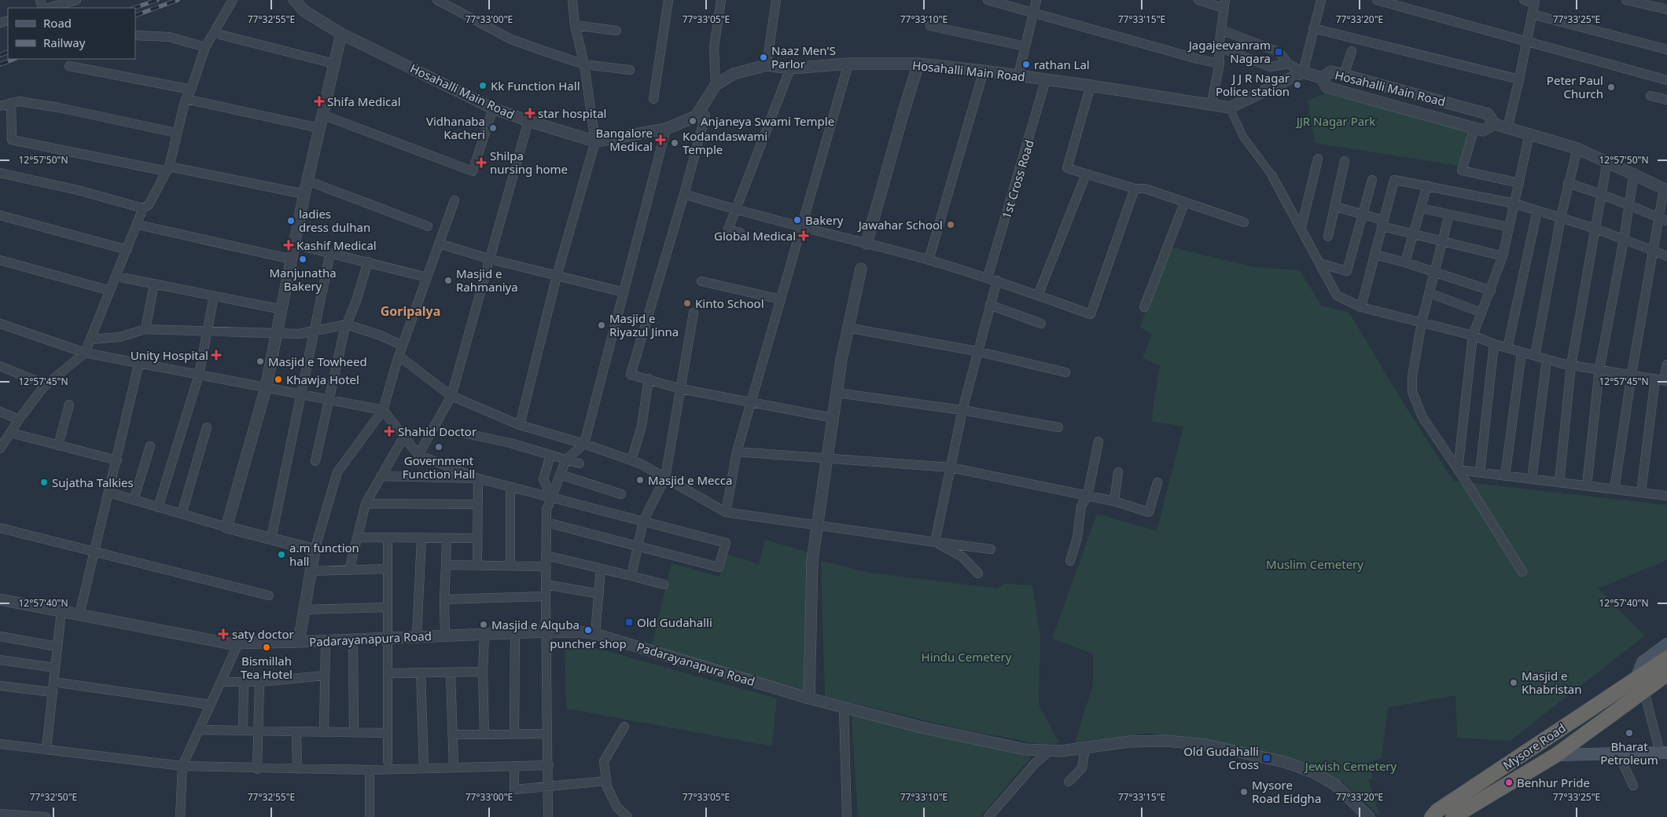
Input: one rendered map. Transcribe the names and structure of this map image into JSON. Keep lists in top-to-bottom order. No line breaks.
{"streets":{"highway":["Mysore Road"],"street":["Hosahalli Main Road","1st Cross Road","Padarayanapura Road"]},"crossings":[["Hosahalli Main Road","1st Cross Road"]],"districts":["Goripalya"],"parks":["JJR Nagar Park","Muslim Cemetery","Hindu Cemetery","Jewish Cemetery"],"places":{"transit":["Jagajeevanram Nagara","Old Gudahalli","Old Gudahalli Cross"],"other":["Naaz Men'S Parlor","rathan Lal","J J R Nagar Police station","Kk Function Hall","Peter Paul Church","Anjaneya Swami Temple","Vidhanaba Kacheri","Kodandaswami Temple","Bakery","ladies dress dulhan","Jawahar School","Manjunatha Bakery","Masjid e Rahmaniya","Kinto School","Masjid e Riyazul Jinna","Masjid e Towheed","Khawja Hotel","Government Function Hall","Masjid e Mecca","Sujatha Talkies","a.m function hall","Masjid e Alquba","puncher shop","Bismillah Tea Hotel","Masjid e Khabristan","Bharat Petroleum","Benhur Pride","Mysore Road Eidgha"],"health":["Shifa Medical","star hospital","Bangalore Medical","Shilpa nursing home","Global Medical","Kashif Medical","Unity Hospital","Shahid Doctor","saty doctor"]},"legend":["Road","Railway"],"coordinates":["77°32'55\"E","77°33'00\"E","77°33'05\"E","77°33'10\"E","77°33'15\"E","77°33'20\"E","77°33'25\"E","12°57'50\"N","12°57'45\"N","12°57'40\"N","77°32'50\"E"]}
